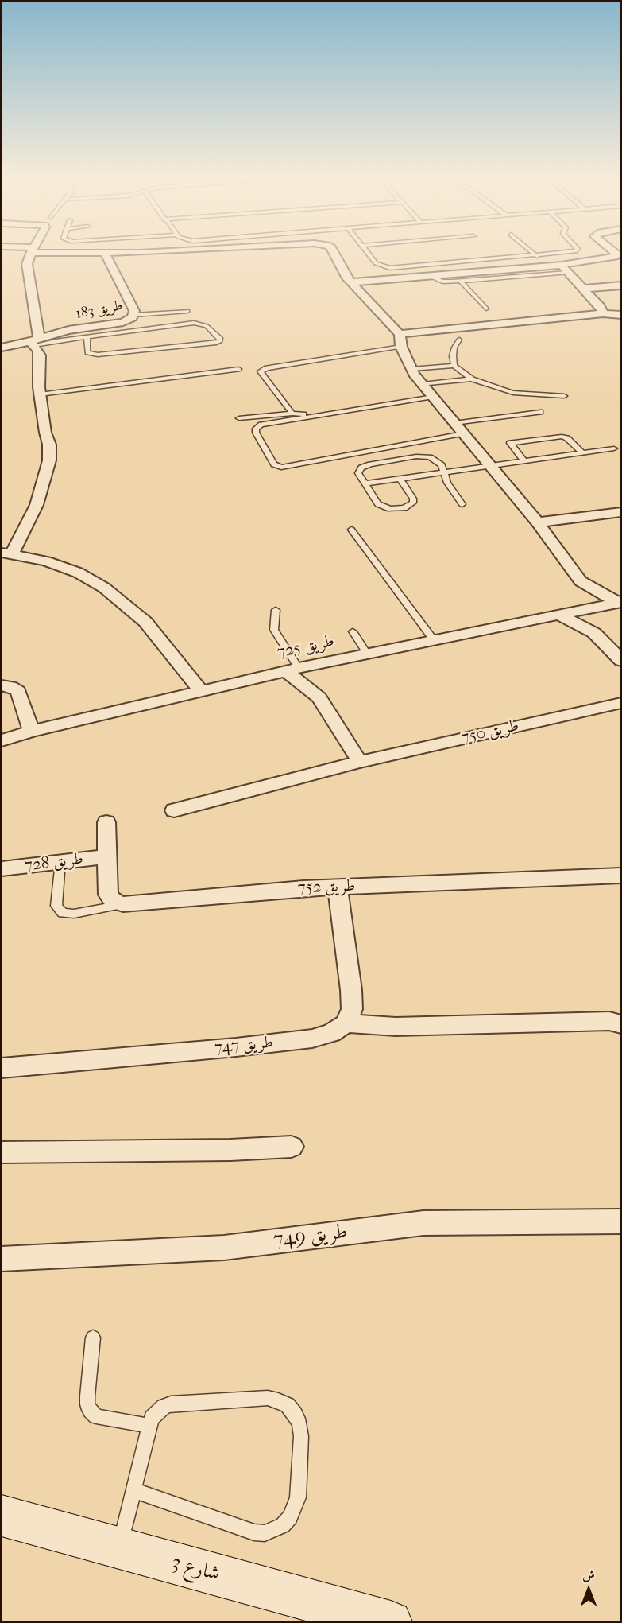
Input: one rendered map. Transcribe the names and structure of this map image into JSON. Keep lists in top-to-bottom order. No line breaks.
{"streets":{"street":["طريق 183","طريق 725","طريق 750","طريق 728","طريق 752","طريق 747","طريق 749","شارع 3"]},"north":"top"}
